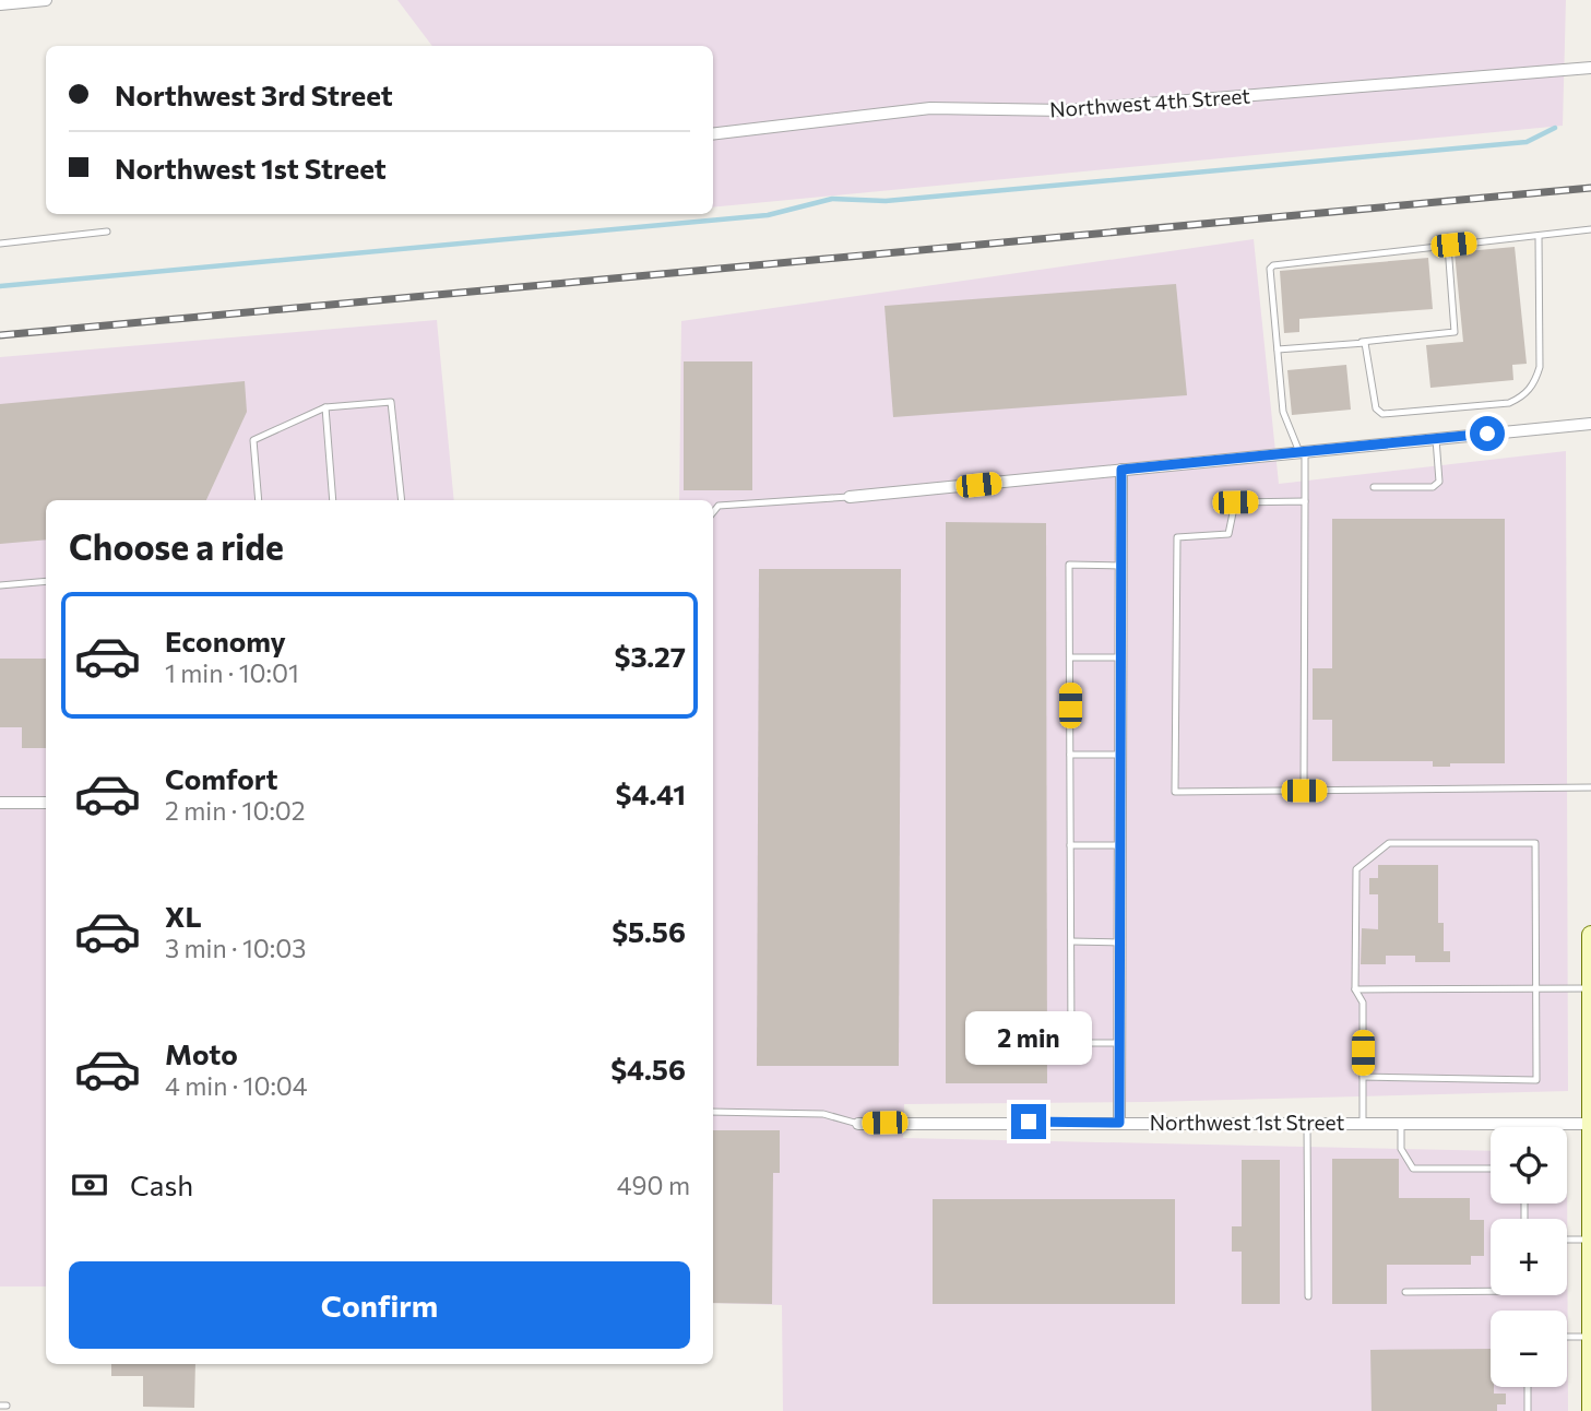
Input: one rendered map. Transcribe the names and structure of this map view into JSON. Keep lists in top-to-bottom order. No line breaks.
{"streets":{"street":["Northwest 4th Street","Northwest 1st Street"]},"page":{"banner":["Northwest 3rd Street","Northwest 1st Street"],"heading":"Choose a ride","list":[{"name":"Economy","note":"1 min · 10:01","value":"$3.27"},{"name":"Comfort","note":"2 min · 10:02","value":"$4.41"},{"name":"XL","note":"3 min · 10:03","value":"$5.56"},{"name":"Moto","note":"4 min · 10:04","value":"$4.56"}],"bubble":"2 min","map_buttons":["+","−"],"pay":["Cash","490 m"],"buttons":"Confirm"}}
